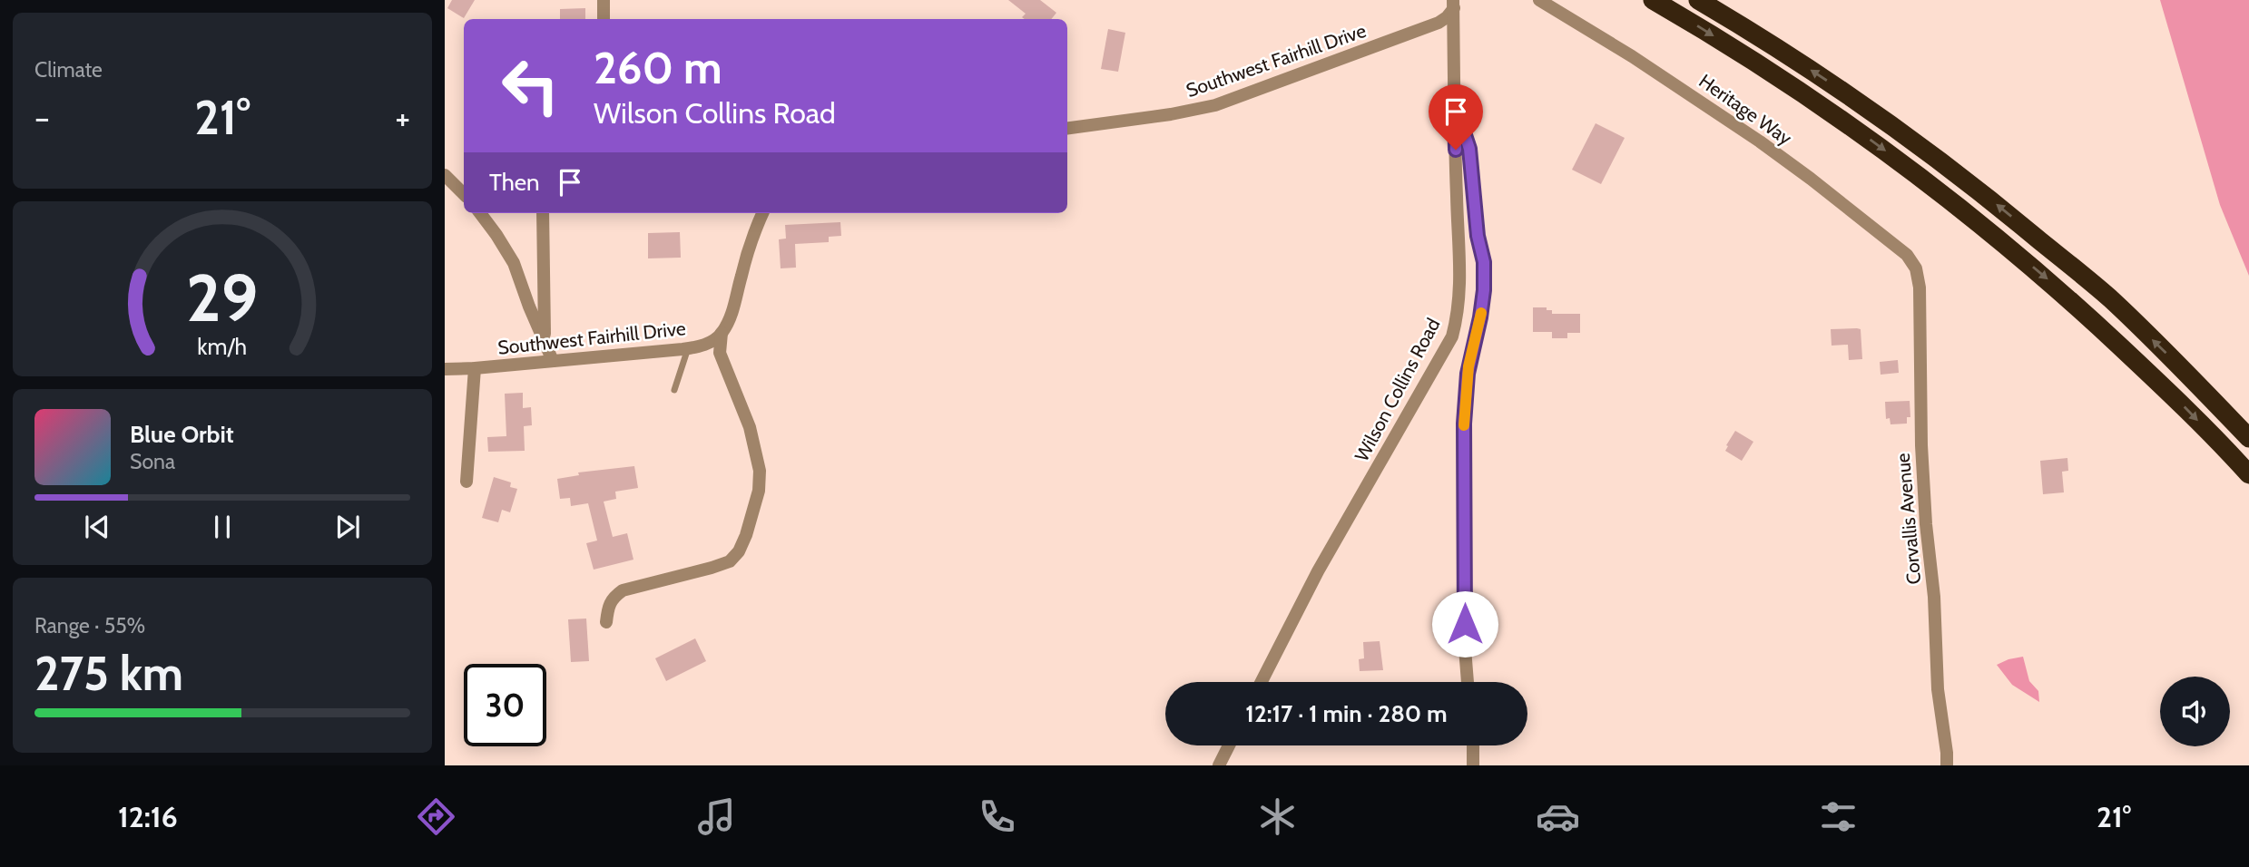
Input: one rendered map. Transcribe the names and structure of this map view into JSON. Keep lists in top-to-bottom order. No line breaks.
{"streets":{"street":["Southwest Fairhill Drive","Heritage Way","Wilson Collins Road","Corvallis Avenue"]},"crossings":[["Southwest Fairhill Drive","Wilson Collins Road"],["Heritage Way","Corvallis Avenue"]],"page":{"tile":["Climate",["Range · 55%","275 km"]],"turn":["260 m","Wilson Collins Road"],"heat":["−","21°","+"],"then":"Then","song":["Blue Orbit","Sona"],"limit":"30","trip":"12:17 · 1 min · 280 m","tabs":["12:16","21°"],"gauge":["29","km/h"]}}
